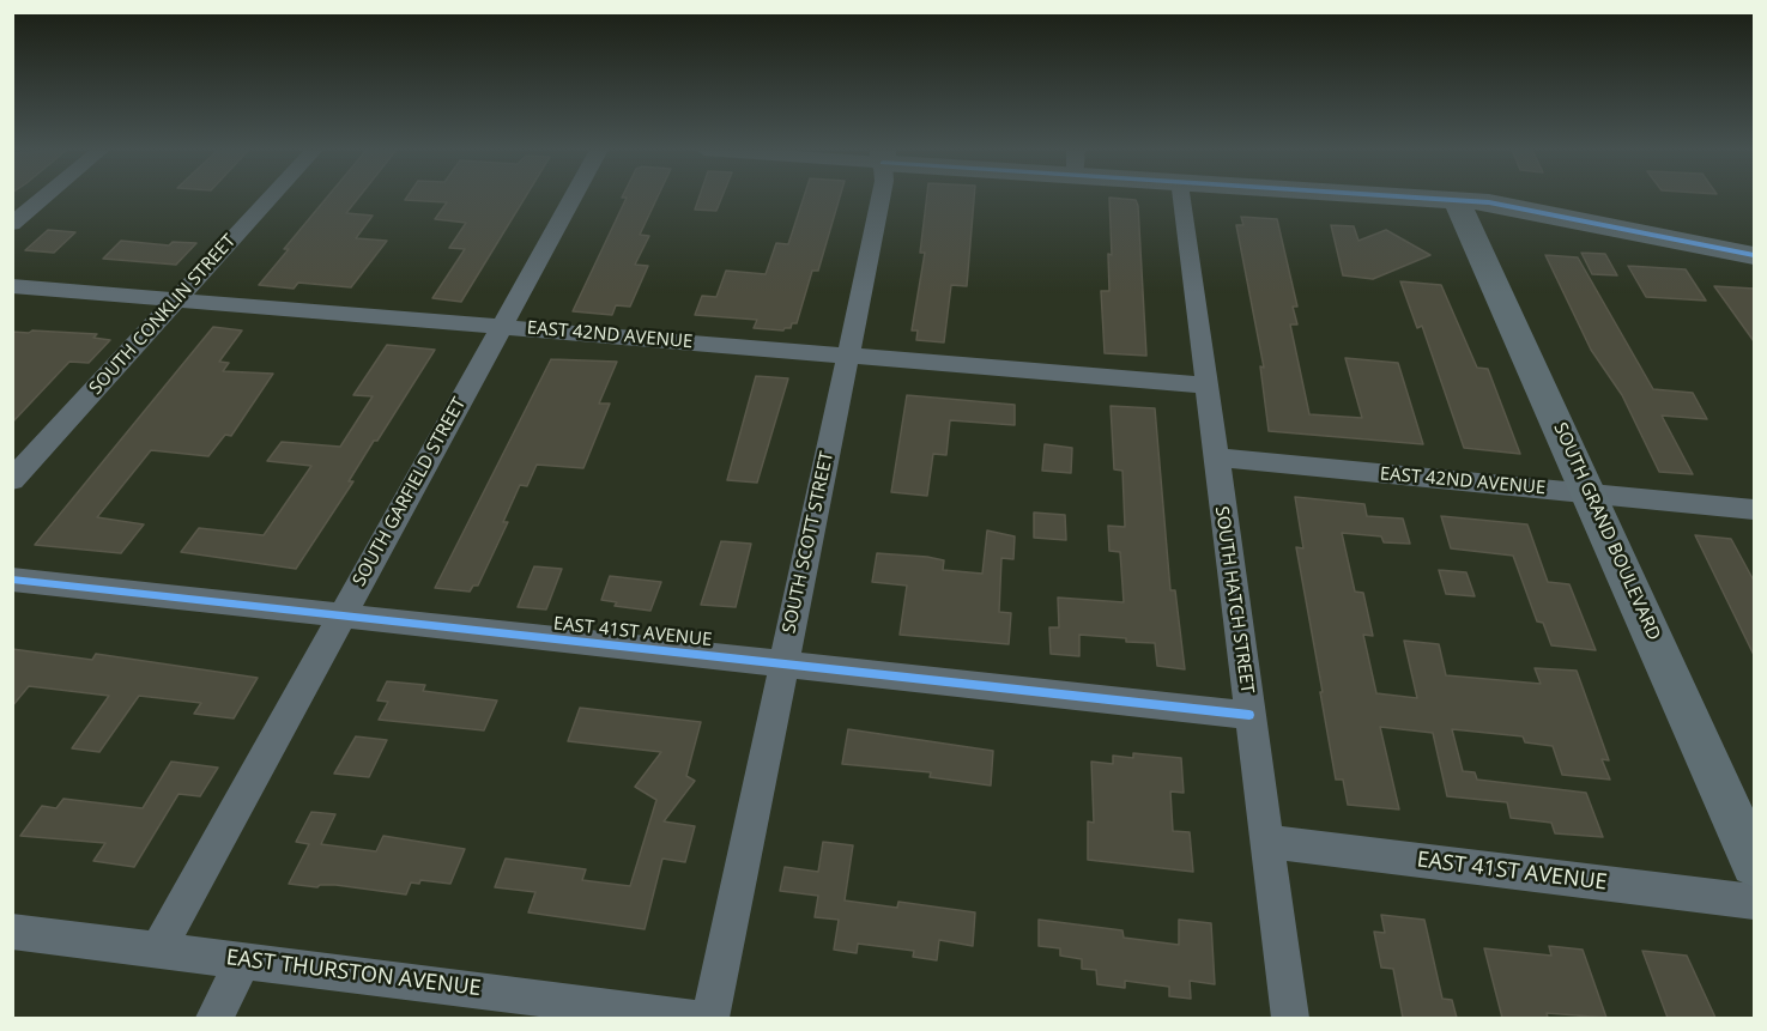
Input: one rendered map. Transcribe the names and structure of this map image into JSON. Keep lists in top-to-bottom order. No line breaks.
{"streets":{"main road":["SOUTH GRAND BOULEVARD"],"street":["SOUTH CONKLIN STREET","EAST 42ND AVENUE","SOUTH GARFIELD STREET","SOUTH SCOTT STREET","SOUTH HATCH STREET","EAST 41ST AVENUE","EAST THURSTON AVENUE"]},"crossings":[["SOUTH CONKLIN STREET","EAST 42ND AVENUE"],["EAST 42ND AVENUE","SOUTH GARFIELD STREET"],["EAST 42ND AVENUE","SOUTH GRAND BOULEVARD"],["EAST 42ND AVENUE","SOUTH SCOTT STREET"],["EAST 42ND AVENUE","SOUTH HATCH STREET"],["SOUTH GARFIELD STREET","EAST 41ST AVENUE"],["SOUTH GARFIELD STREET","EAST THURSTON AVENUE"],["SOUTH SCOTT STREET","EAST 41ST AVENUE"],["SOUTH HATCH STREET","EAST 41ST AVENUE"]]}
